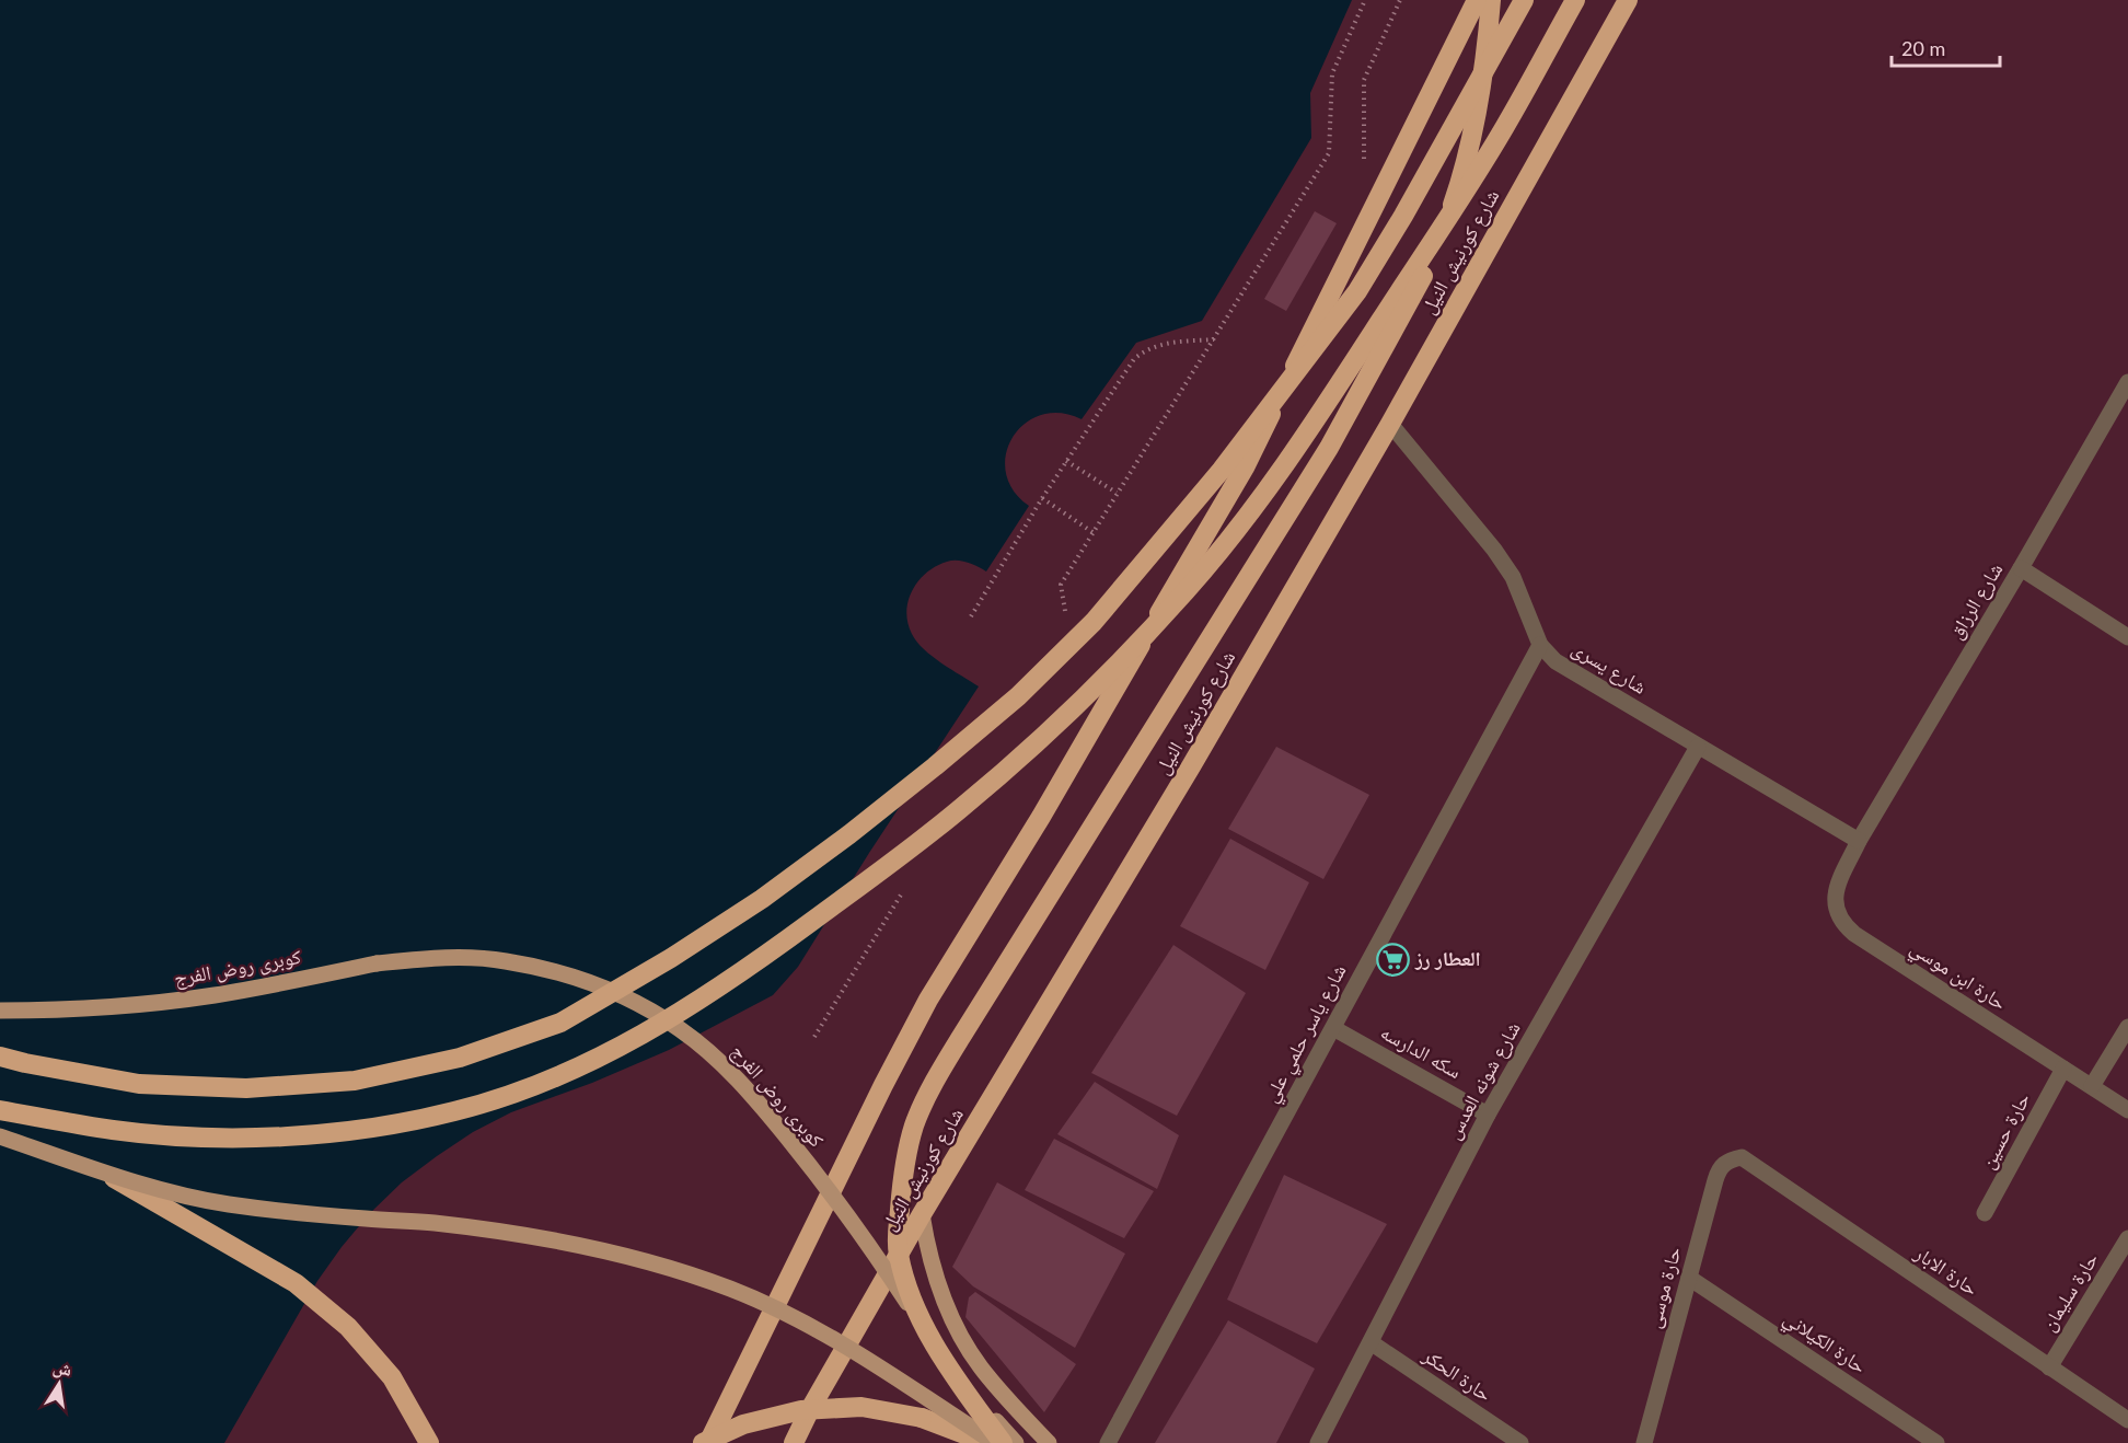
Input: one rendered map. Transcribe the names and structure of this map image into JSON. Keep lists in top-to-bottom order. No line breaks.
{"streets":{"highway":["شارع كورنيش النيل"],"main road":["كوبرى روض الفرج"],"street":["شارع الرزاق","شارع يسرى","حارة ابن موسي","شارع ياسر حلمي علي","سكه الدارسه","شارع شونه العدس","حارة حسين","حارة الابار","حارة موسى","حارة سليمان","حارة الكيلاني","حارة الحكر"]},"crossings":[["شارع كورنيش النيل","شارع يسرى"],["شارع الرزاق","شارع يسرى"],["شارع الرزاق","حارة ابن موسي"],["شارع يسرى","حارة ابن موسي"],["شارع يسرى","شارع ياسر حلمي علي"],["شارع يسرى","شارع شونه العدس"],["حارة ابن موسي","حارة حسين"],["شارع ياسر حلمي علي","سكه الدارسه"],["سكه الدارسه","شارع شونه العدس"],["شارع شونه العدس","حارة الحكر"],["حارة الابار","حارة موسى"],["حارة الابار","حارة سليمان"],["حارة موسى","حارة الكيلاني"]],"places":{"supermarket":["العطار رز"]},"scale_bar":"20 m","north":"top"}
